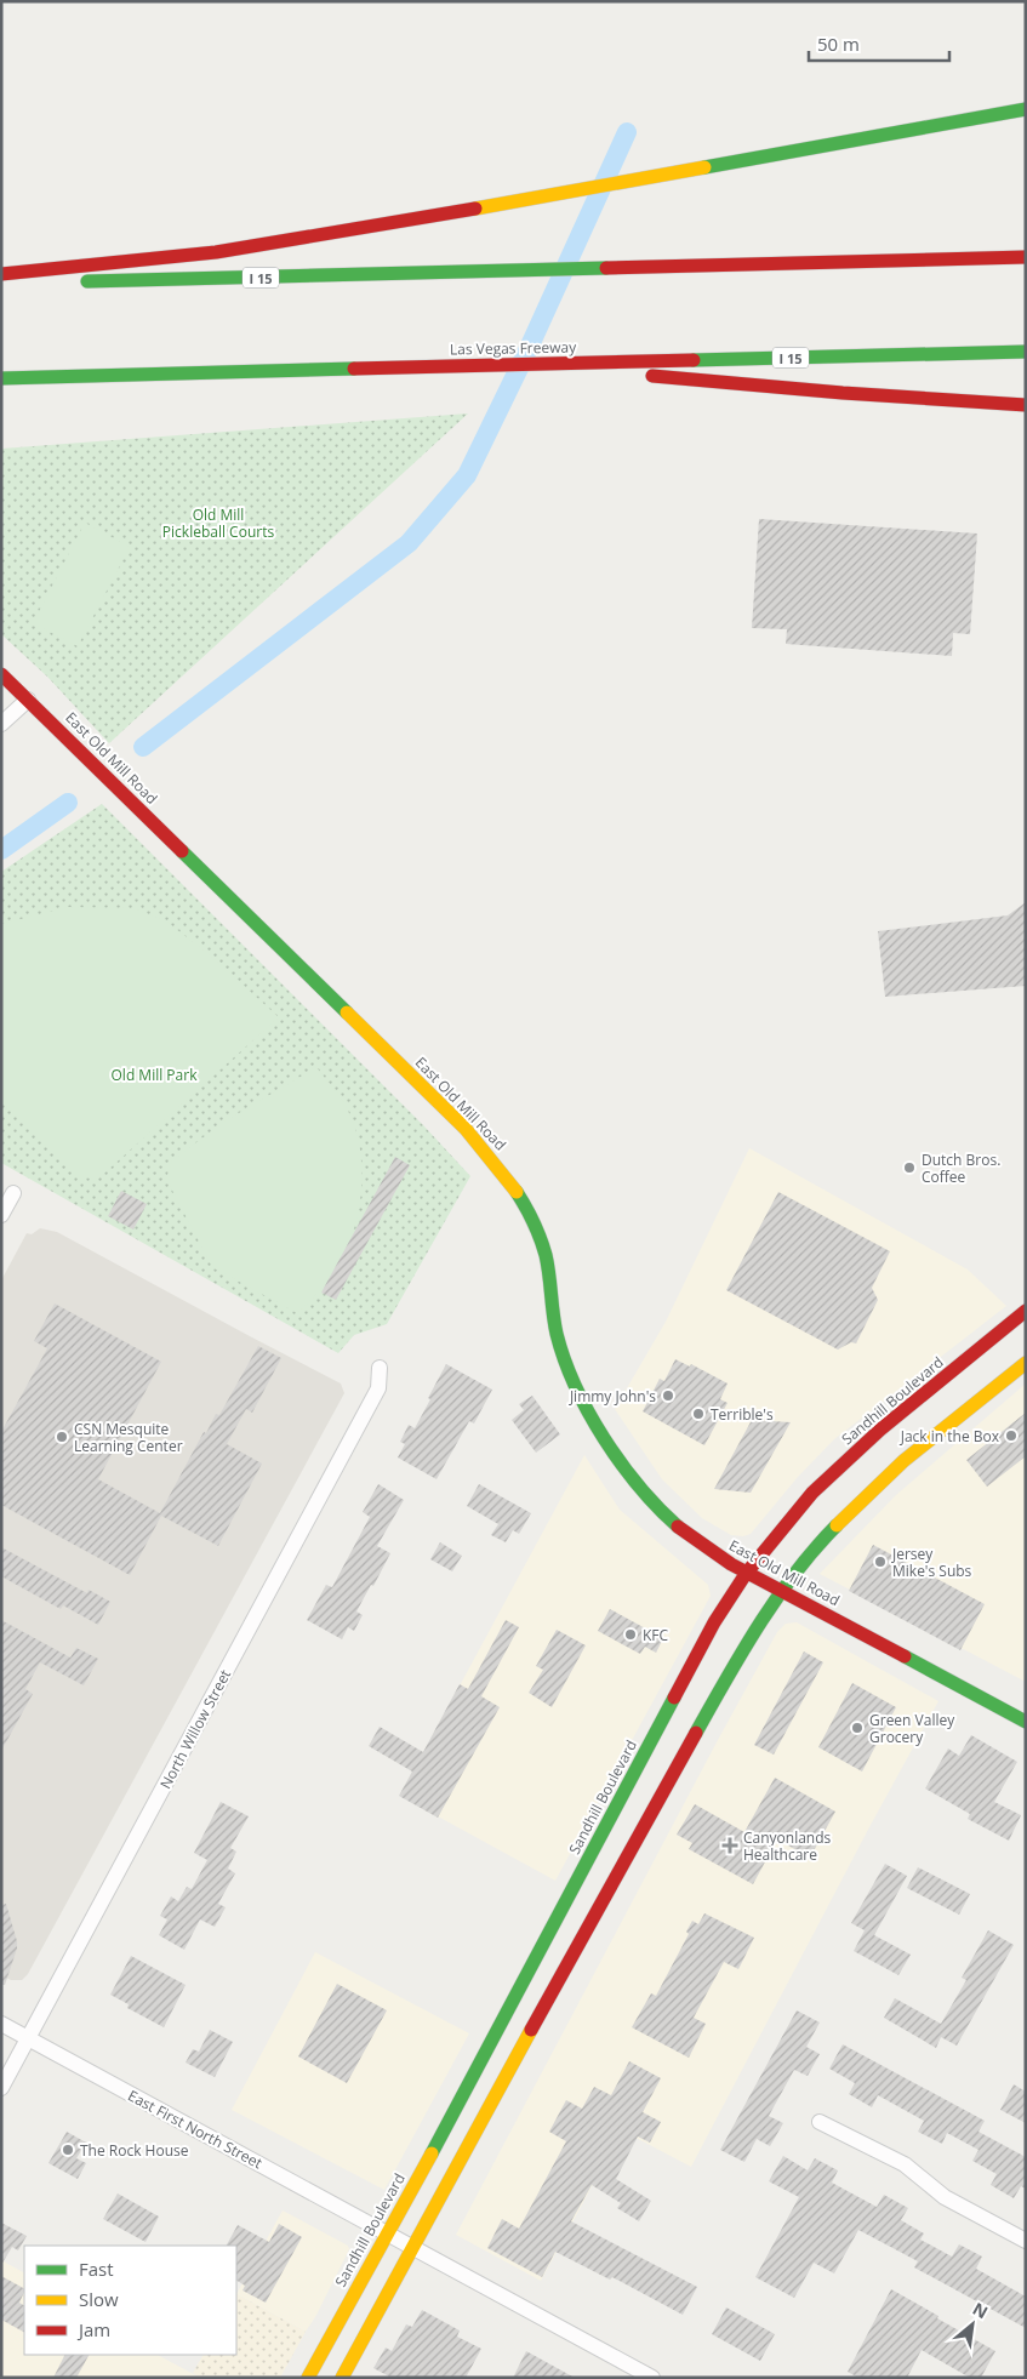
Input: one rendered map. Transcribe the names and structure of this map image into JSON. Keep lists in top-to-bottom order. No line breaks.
{"streets":{"main road":["I 15","Las Vegas Freeway","East Old Mill Road","Sandhill Boulevard"],"street":["North Willow Street","East First North Street"]},"crossings":[["East Old Mill Road","Sandhill Boulevard"],["Sandhill Boulevard","East First North Street"],["North Willow Street","East First North Street"]],"parks":["Old Mill Pickleball Courts","Old Mill Park"],"places":{"other":["Dutch Bros. Coffee","Jimmy John's","Terrible's","Jack in the Box","CSN Mesquite Learning Center","Jersey Mike's Subs","KFC","Green Valley Grocery","The Rock House"],"health":["Canyonlands Healthcare"]},"legend":["Fast","Slow","Jam"],"scale_bar":"50 m","north":"top right"}
